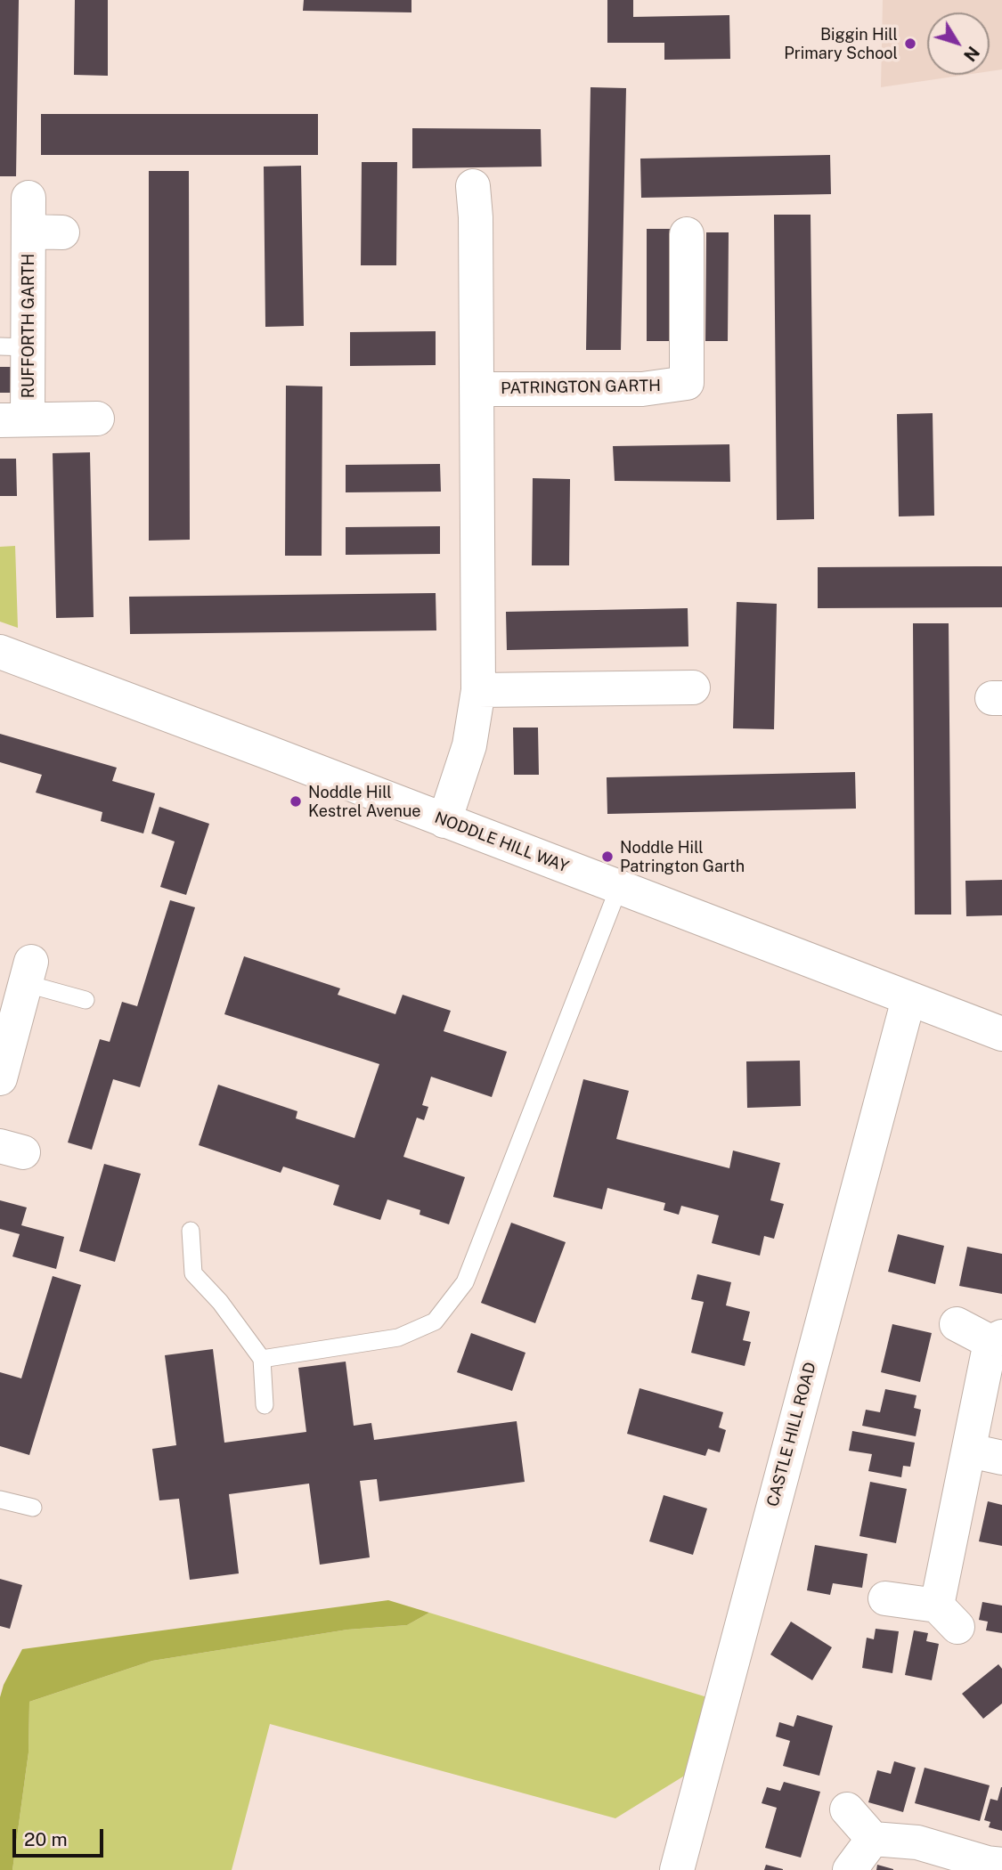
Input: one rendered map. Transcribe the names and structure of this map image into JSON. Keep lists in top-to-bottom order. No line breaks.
{"streets":{"street":["RUFFORTH GARTH","PATRINGTON GARTH","NODDLE HILL WAY","CASTLE HILL ROAD"]},"crossings":[["NODDLE HILL WAY","CASTLE HILL ROAD"]],"places":["Biggin Hill Primary School","Noddle Hill Kestrel Avenue","Noddle Hill Patrington Garth"],"scale_bar":"20 m","north":"bottom right"}
